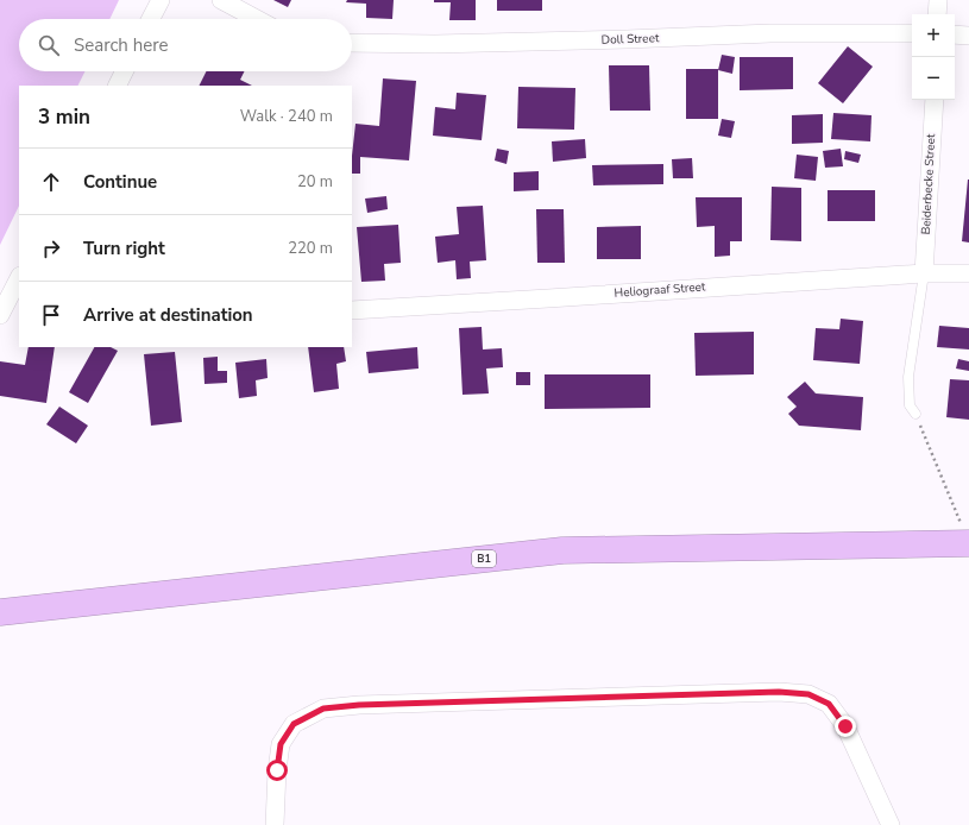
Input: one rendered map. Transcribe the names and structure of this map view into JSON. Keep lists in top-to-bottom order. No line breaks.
{"streets":{"highway":["B1"],"street":["Doll Street","Beiderbecke Street","Heliograaf Street"]},"crossings":[["Beiderbecke Street","Heliograaf Street"]],"page":{"map_buttons":["+","−"],"search":"Search here","heading":["3 min","Walk · 240 m"],"list":[["Continue","20 m"],["Turn right","220 m"],"Arrive at destination"]}}
